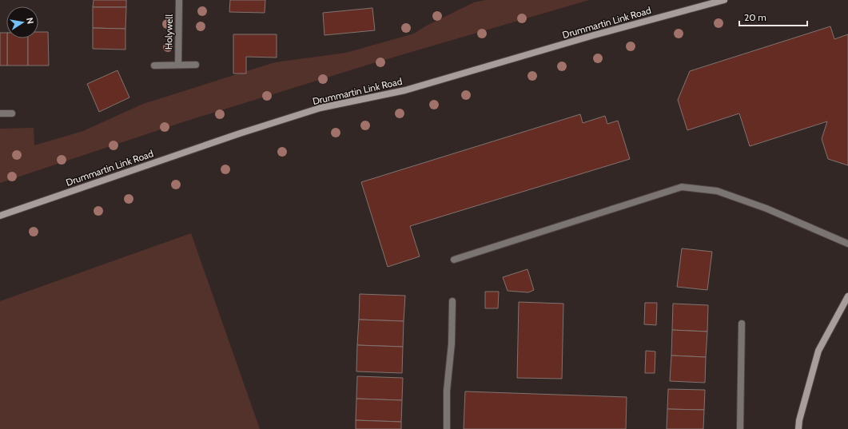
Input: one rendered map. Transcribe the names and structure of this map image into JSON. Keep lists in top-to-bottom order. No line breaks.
{"streets":{"main road":["Drummartin Link Road"],"street":["Holywell"]},"scale_bar":"20 m","north":"right"}
